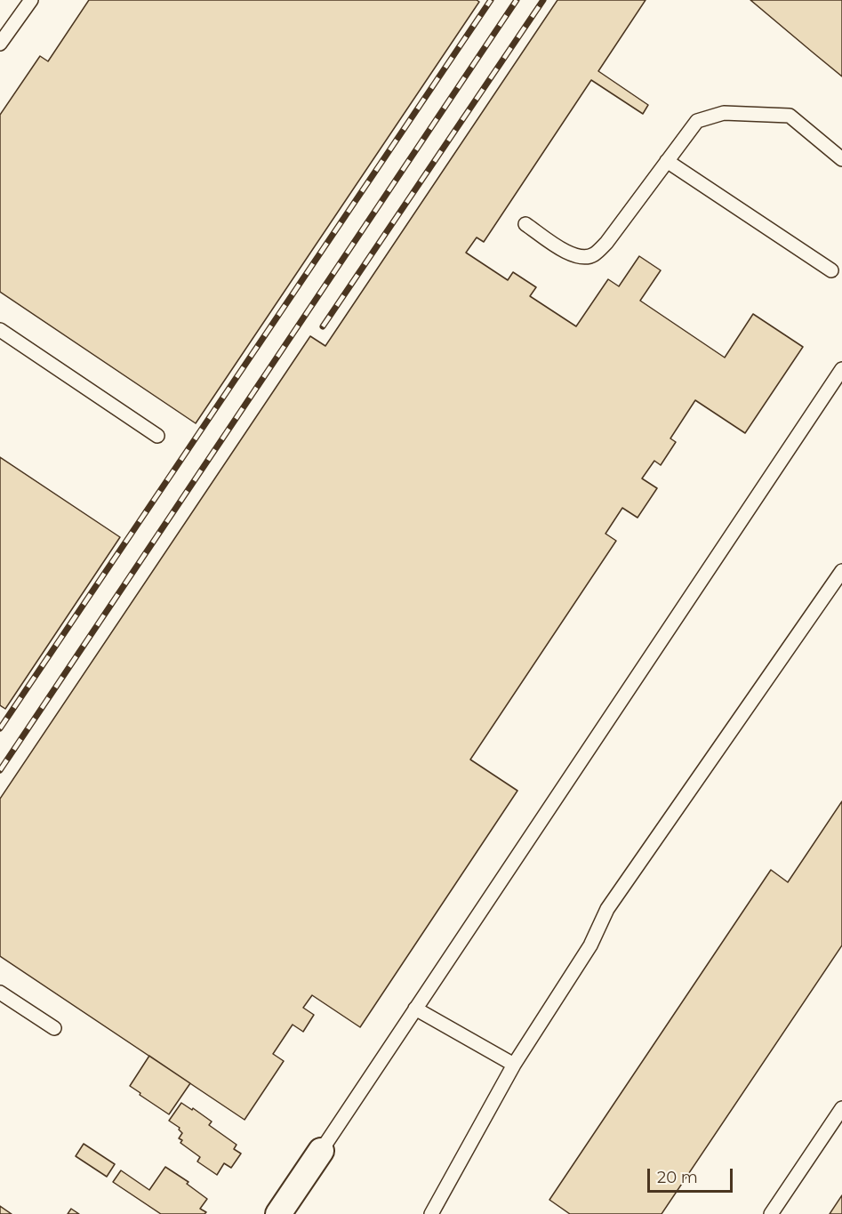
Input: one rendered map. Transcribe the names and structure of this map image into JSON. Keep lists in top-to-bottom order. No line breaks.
{"scale_bar":"20 m"}
